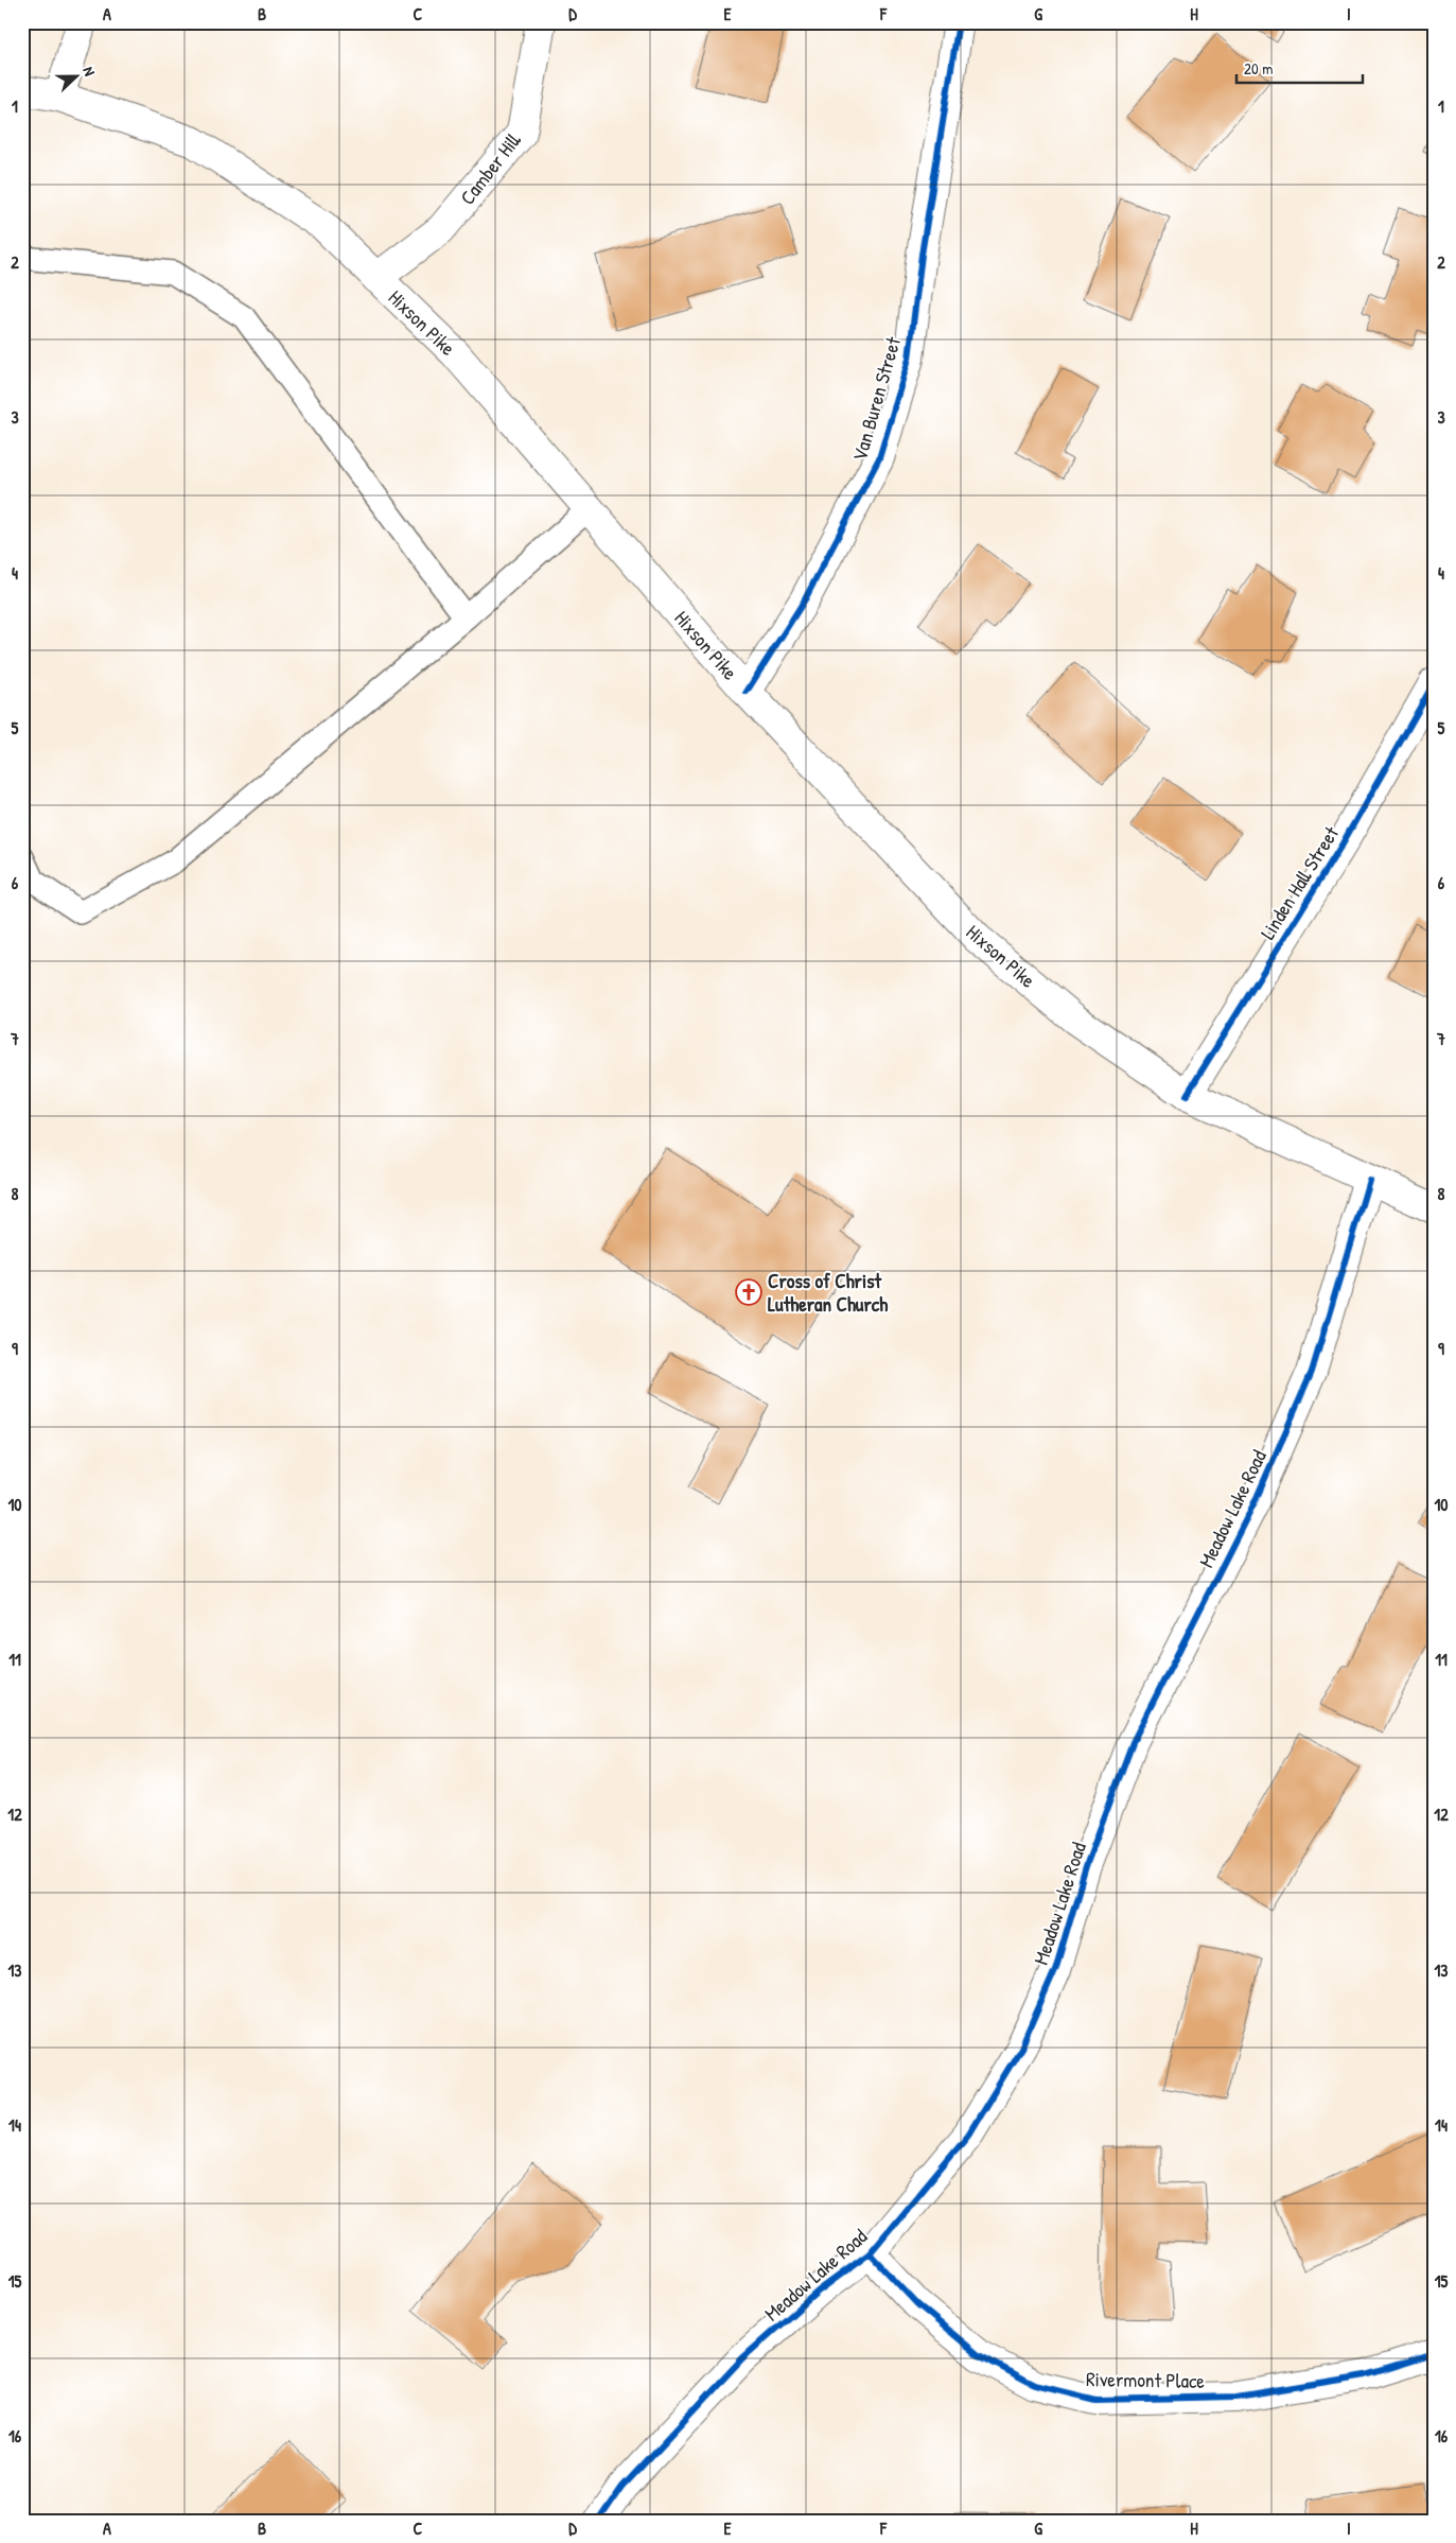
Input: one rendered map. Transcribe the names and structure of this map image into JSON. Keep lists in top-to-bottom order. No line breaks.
{"streets":{"street":["Camber Hill","Hixson Pike","Van Buren Street","Linden Hall Street","Meadow Lake Road","Rivermont Place"]},"crossings":[["Camber Hill","Hixson Pike"],["Hixson Pike","Van Buren Street"],["Hixson Pike","Linden Hall Street"],["Hixson Pike","Meadow Lake Road"],["Meadow Lake Road","Rivermont Place"]],"places":{"church":["Cross of Christ Lutheran Church"]},"scale_bar":"20 m","north":"right","grid":{"columns":["A","B","C","D","E","F","G","H","I"],"rows":["1","2","3","4","5","6","7","8","9","10","11","12","13","14","15","16"]}}
